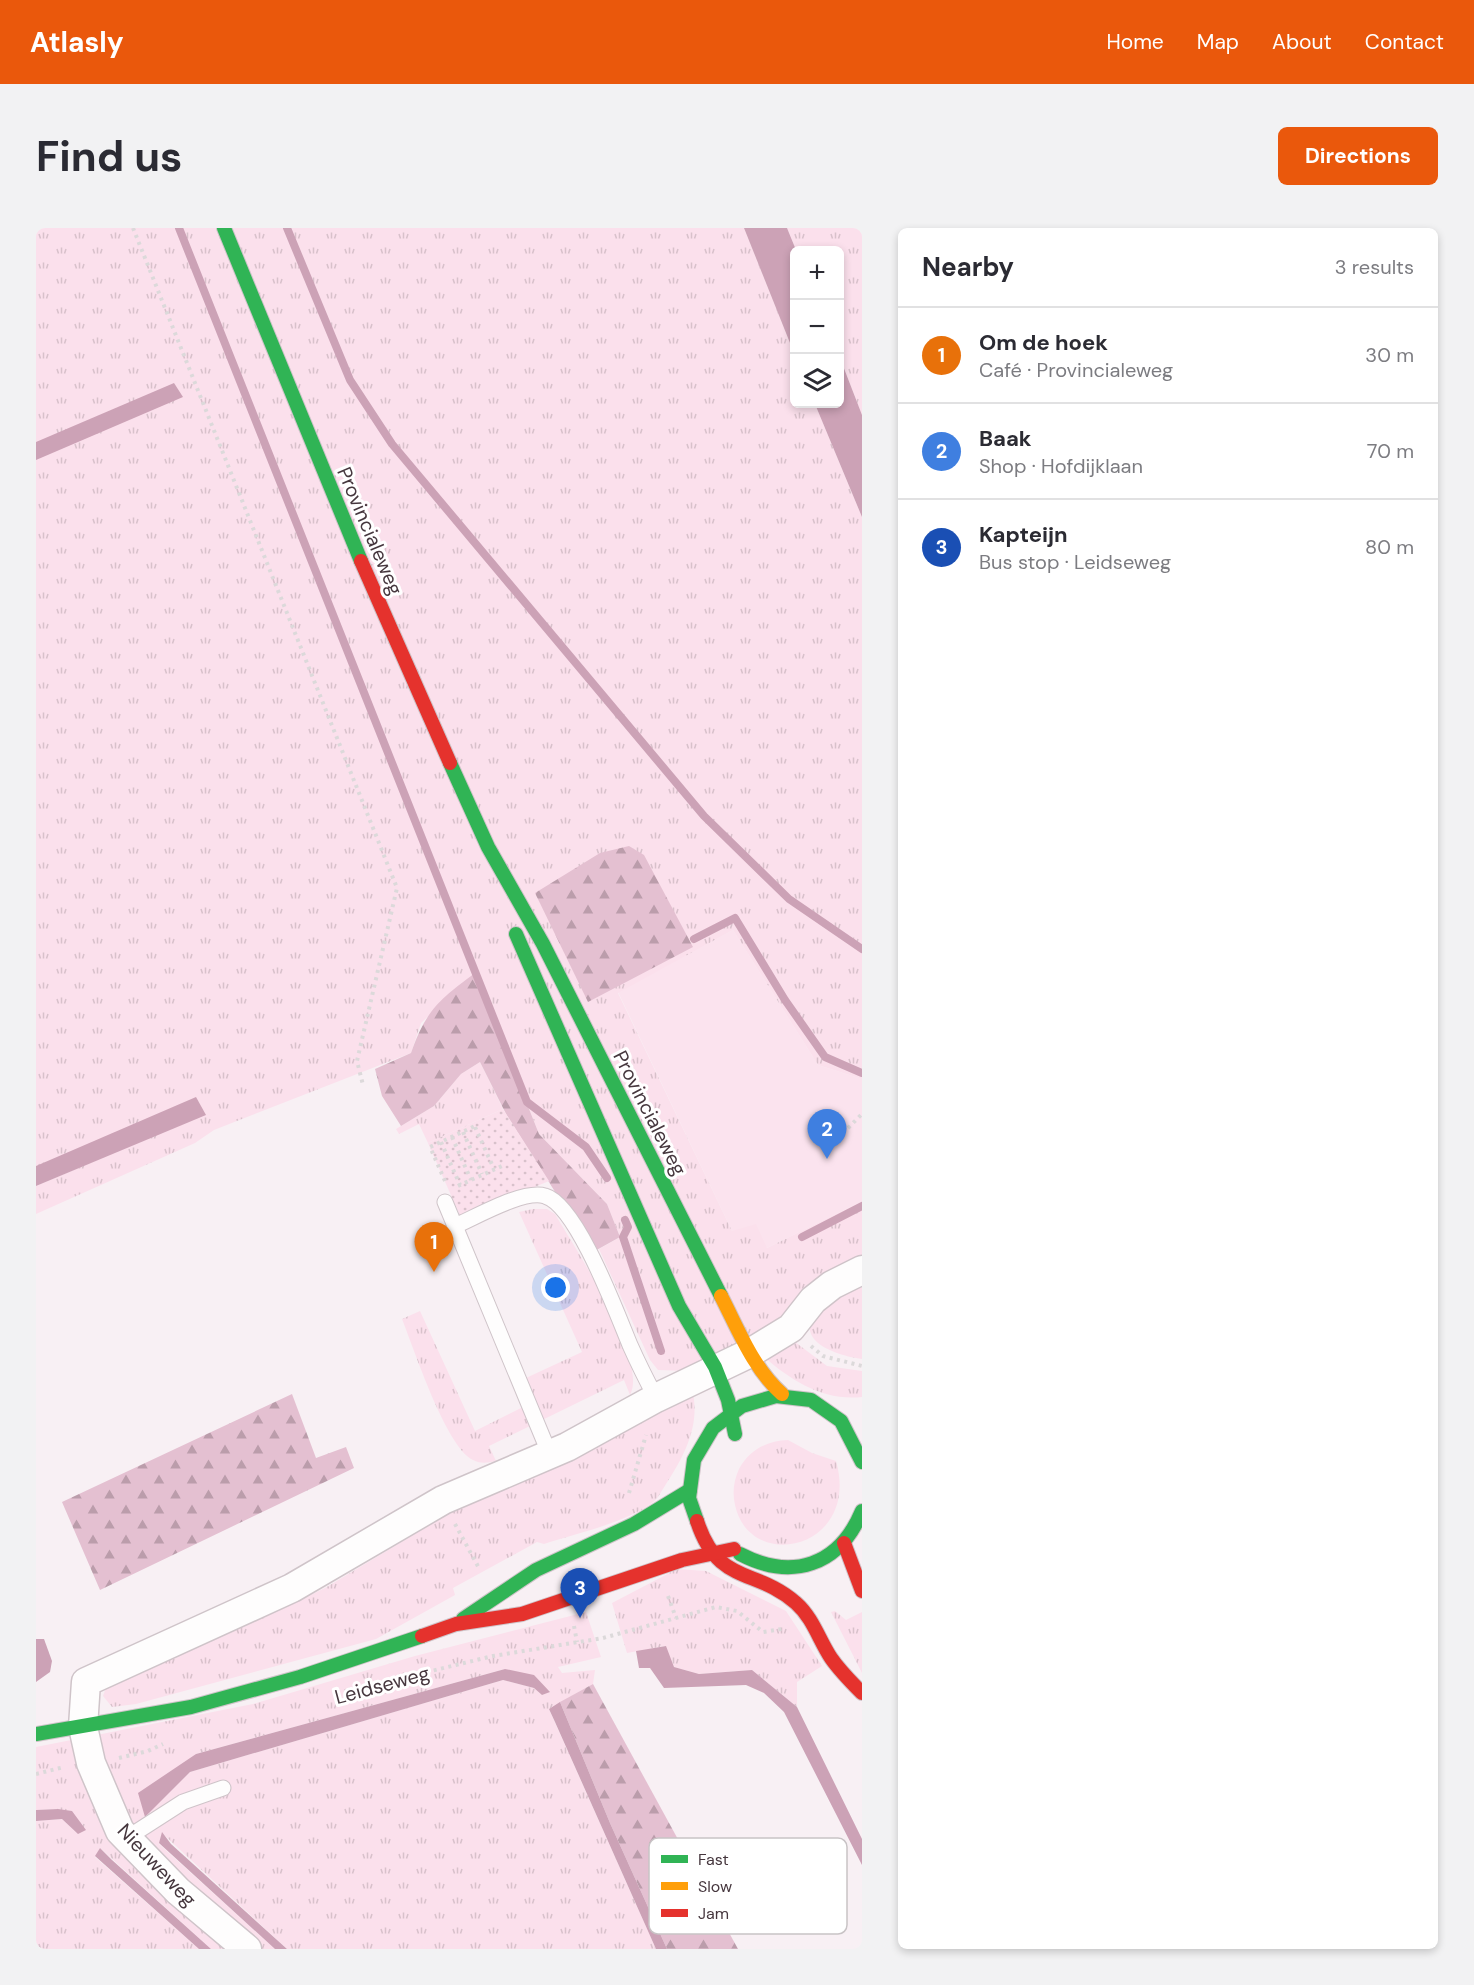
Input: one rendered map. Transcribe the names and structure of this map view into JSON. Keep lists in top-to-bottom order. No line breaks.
{"streets":{"main road":["Provincialeweg","Leidseweg"],"street":["Nieuweweg"]},"crossings":[["Leidseweg","Nieuweweg"]],"legend":["Fast","Slow","Jam"],"page":{"header":"Atlasly","nav":["Home","Map","About","Contact"],"buttons":"Directions","title":"Find us","heading":["Nearby","3 results"],"map_buttons":["+","−"],"list":[{"mark":"1","name":"Om de hoek","note":"Café · Provincialeweg","value":"30 m"},{"mark":"2","name":"Baak","note":"Shop · Hofdijklaan","value":"70 m"},{"mark":"3","name":"Kapteijn","note":"Bus stop · Leidseweg","value":"80 m"}],"pins":["2","1","3"]}}
